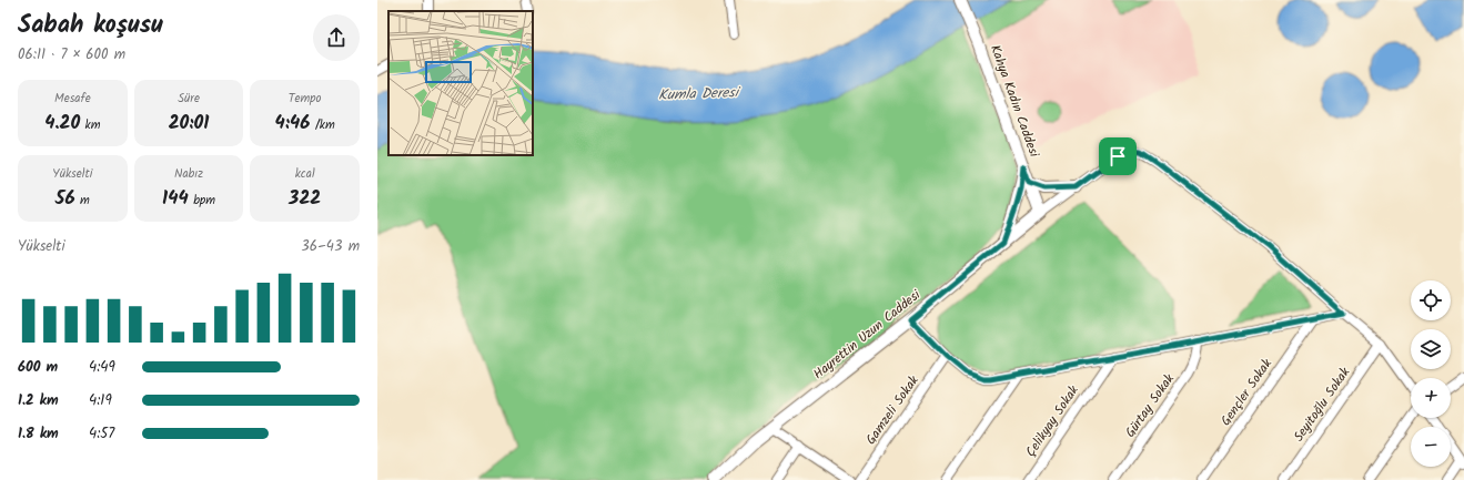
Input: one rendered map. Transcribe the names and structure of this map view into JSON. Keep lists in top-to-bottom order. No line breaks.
{"streets":{"street":["Kahya Kadın Caddesi","Hayrettin Uzun Caddesi","Gençler Sokak","Seyitoğlu Sokak","Gürtay Sokak","Gamzeli Sokak","Çelikyay Sokak"]},"crossings":[["Kahya Kadın Caddesi","Hayrettin Uzun Caddesi"]],"water":["Kumla Deresi"],"page":{"heading":["Sabah koşusu","06:11 · 7 × 600 m"],"stats":[["Mesafe","4.20 km"],["Süre","20:01"],["Tempo","4:46 /km"],["Yükselti","56 m"],["Nabız","144 bpm"],["kcal","322"]],"chart":["Yükselti","36–43 m"],"map_buttons":["+","−"],"list":[{"name":"600 m","note":"4:49"},{"name":"1.2 km","note":"4:19"},{"name":"1.8 km","note":"4:57"}]}}
